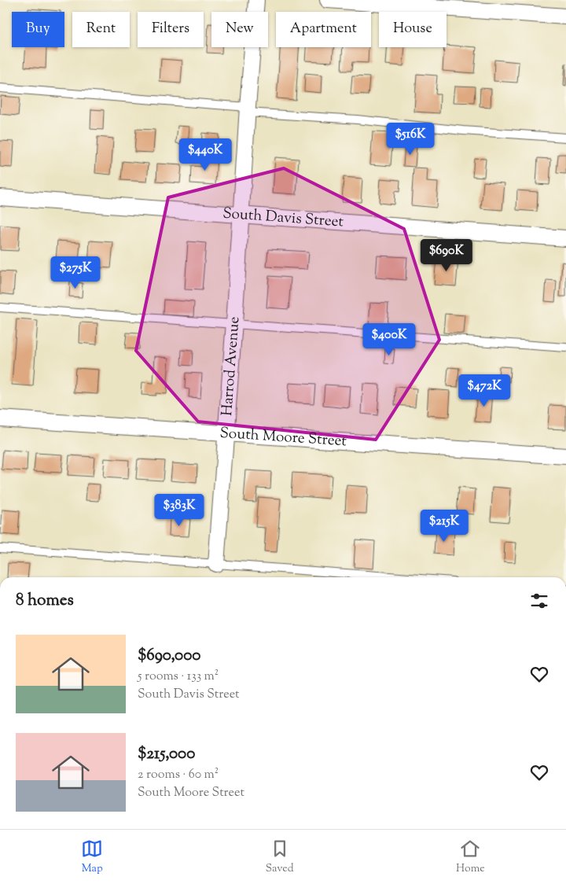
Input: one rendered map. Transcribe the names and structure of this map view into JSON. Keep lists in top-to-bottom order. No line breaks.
{"streets":{"street":["South Davis Street","Harrod Avenue","South Moore Street"]},"crossings":[["South Davis Street","Harrod Avenue"],["Harrod Avenue","South Moore Street"]],"page":{"chip":["Buy","Rent","Filters","New","Apartment","House"],"price":["$516K","$440K","$690K","$275K","$400K","$472K","$383K","$215K"],"heading":"8 homes","list":[{"name":"$690,000","note":"5 rooms · 133 m² · South Davis Street"},{"name":"$215,000","note":"2 rooms · 60 m² · South Moore Street"}],"tabs":["Map","Saved","Home"]}}
